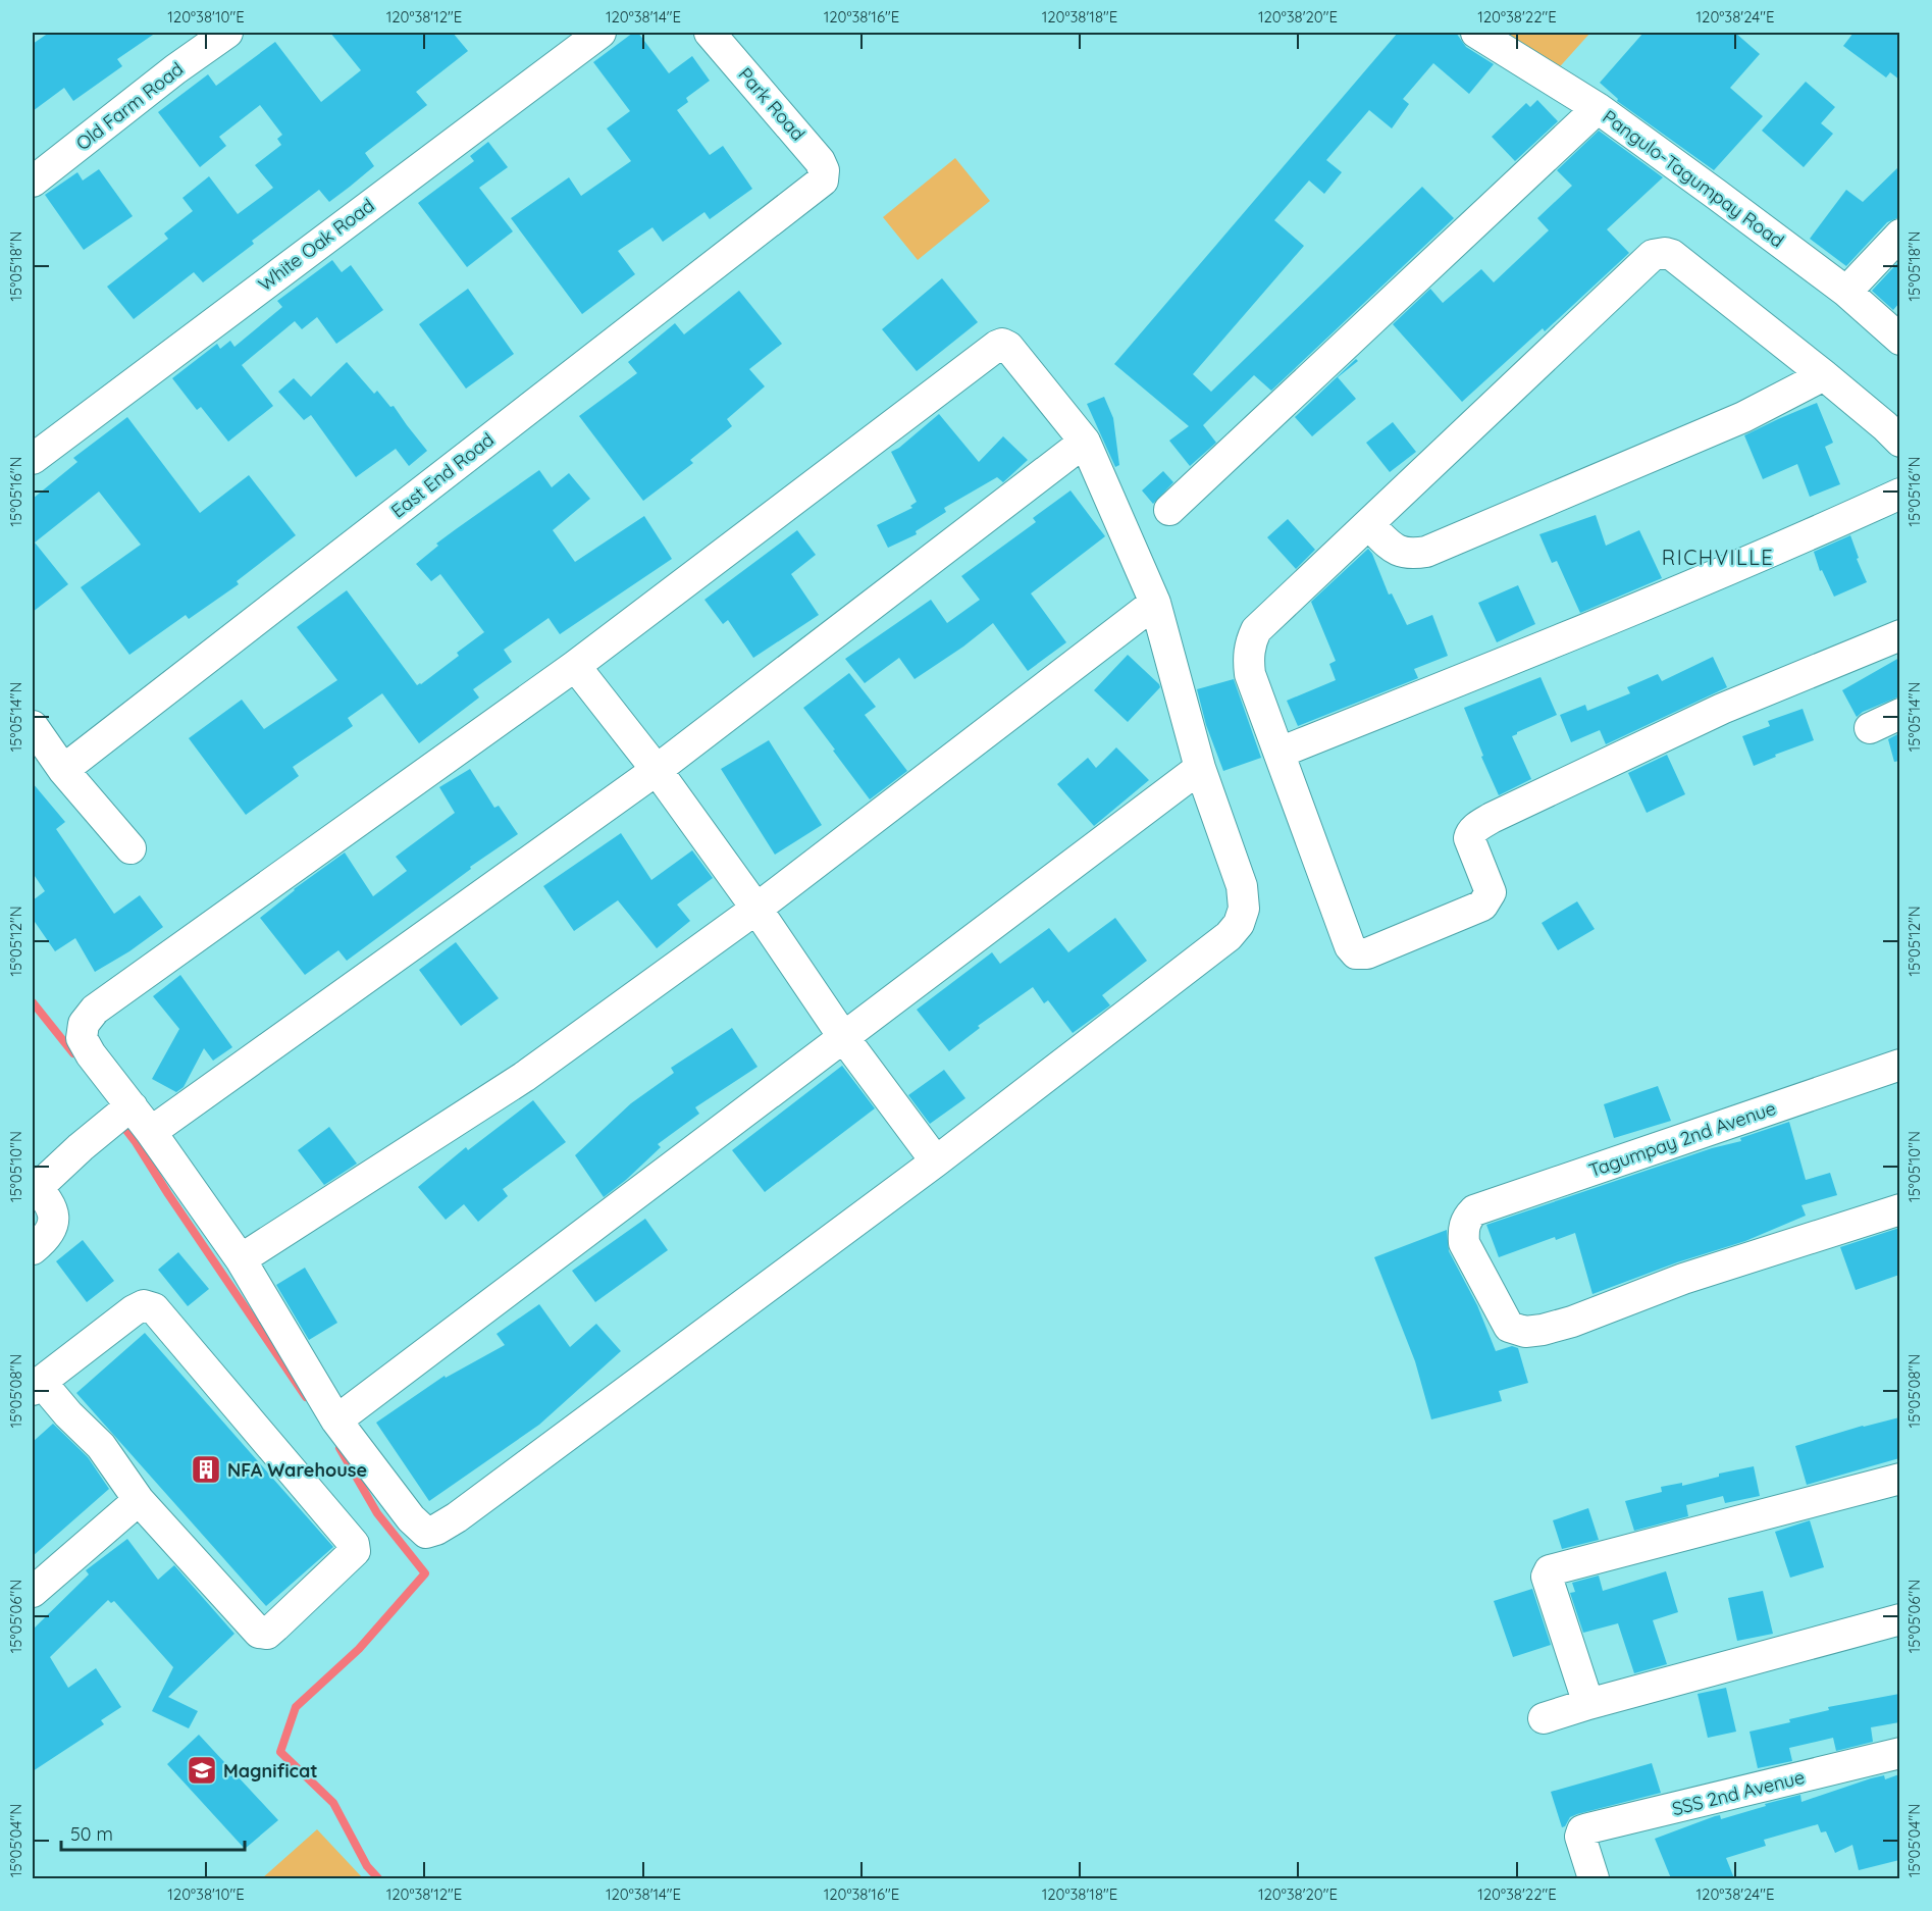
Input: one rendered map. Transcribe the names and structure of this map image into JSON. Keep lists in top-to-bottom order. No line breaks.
{"streets":{"street":["Park Road","Old Farm Road","Pangulo-Tagumpay Road","White Oak Road","East End Road","Tagumpay 2nd Avenue","SSS 2nd Avenue"]},"crossings":[["Park Road","East End Road"]],"districts":["RICHVILLE"],"places":{"building":["NFA Warehouse"],"school or university":["Magnificat"]},"scale_bar":"50 m","coordinates":["120°38'10\"E","120°38'12\"E","120°38'14\"E","120°38'16\"E","120°38'18\"E","120°38'20\"E","120°38'22\"E","120°38'24\"E","15°05'18\"N","15°05'16\"N","15°05'14\"N","15°05'12\"N","15°05'10\"N","15°05'08\"N","15°05'06\"N","15°05'04\"N"]}
